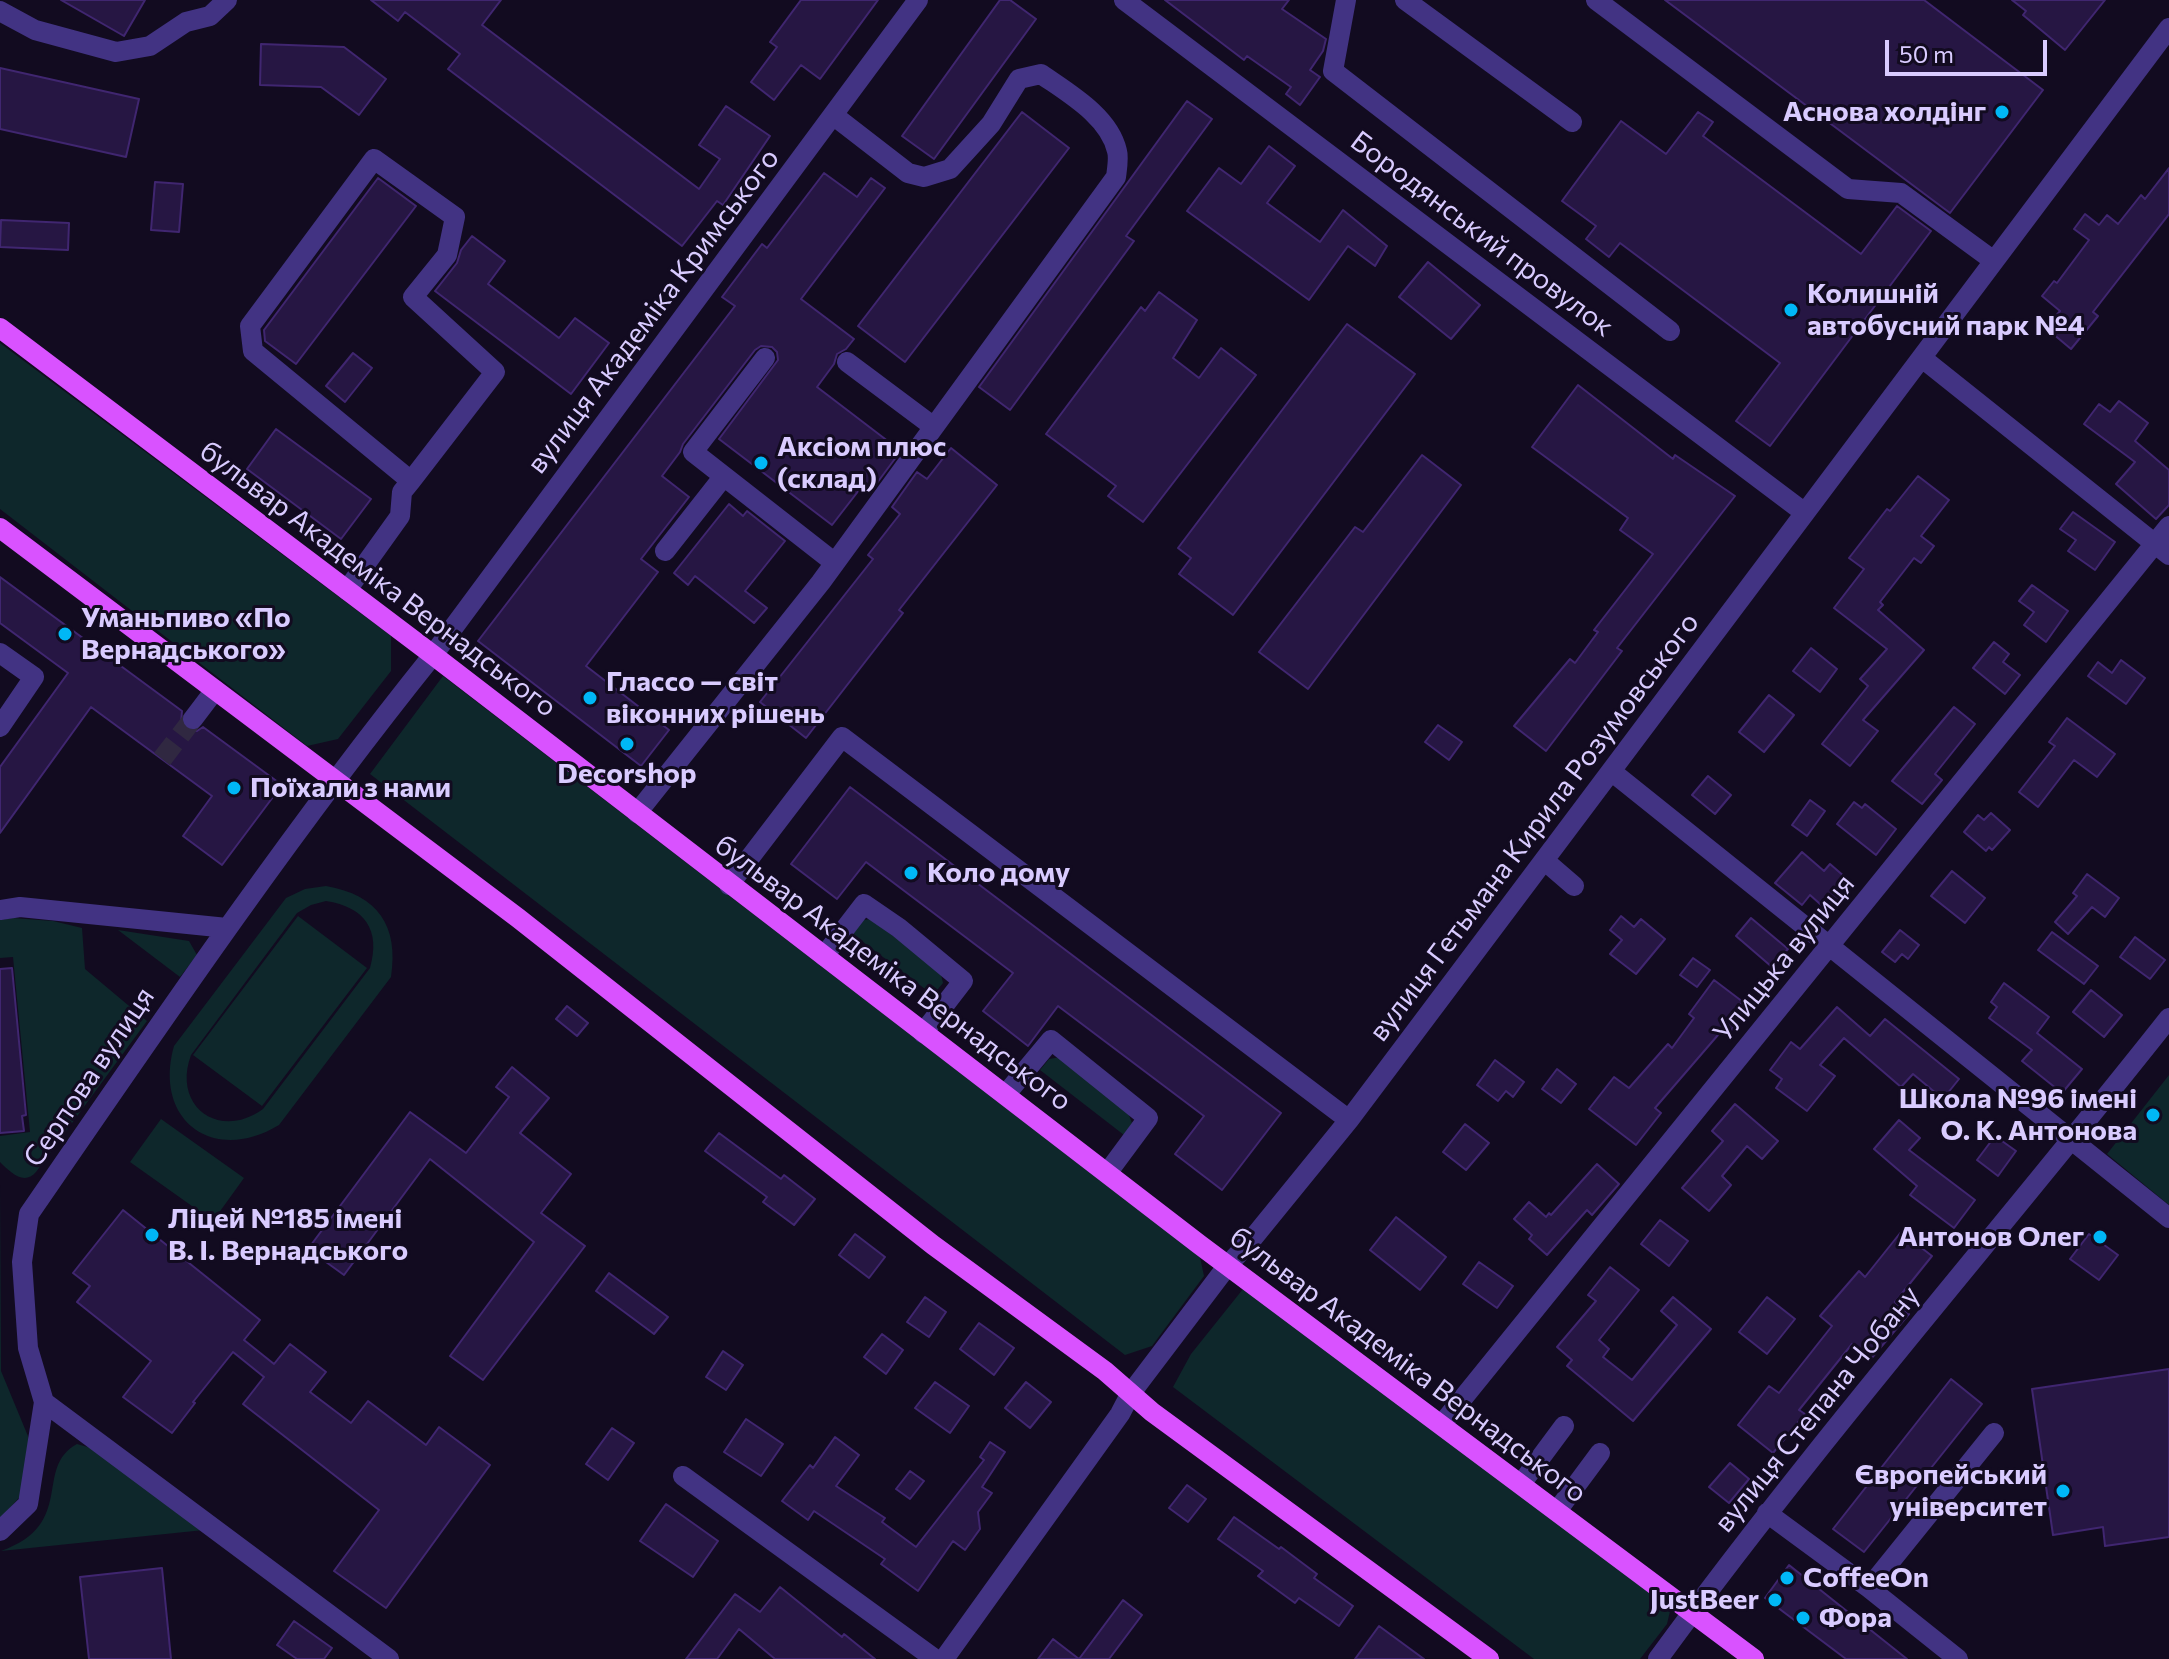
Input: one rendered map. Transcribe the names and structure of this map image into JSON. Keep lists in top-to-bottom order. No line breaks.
{"streets":{"main road":["бульвар Академіка Вернадського"],"street":["Бородянський провулок","вулиця Академіка Кримського","вулиця Гетьмана Кирила Розумовського","Улицька вулиця","Серпова вулиця","вулиця Степана Чобану"]},"crossings":[["Бородянський провулок","вулиця Гетьмана Кирила Розумовського"],["вулиця Академіка Кримського","бульвар Академіка Вернадського"],["вулиця Академіка Кримського","Серпова вулиця"],["бульвар Академіка Вернадського","вулиця Гетьмана Кирила Розумовського"],["бульвар Академіка Вернадського","Улицька вулиця"],["бульвар Академіка Вернадського","вулиця Степана Чобану"]],"places":["Аснова холдінг","Колишній автобусний парк №4","Аксіом плюс (склад)","Уманьпиво «По Вернадського»","Глассо — світ віконних рішень","Decorshop","Поїхали з нами","Коло дому","Школа №96 імені О. К. Антонова","Ліцей №185 імені В. І. Вернадського","Антонов Олег","Європейський університет","CoffeeOn","JustBeer","Фора"],"scale_bar":"50 m"}
